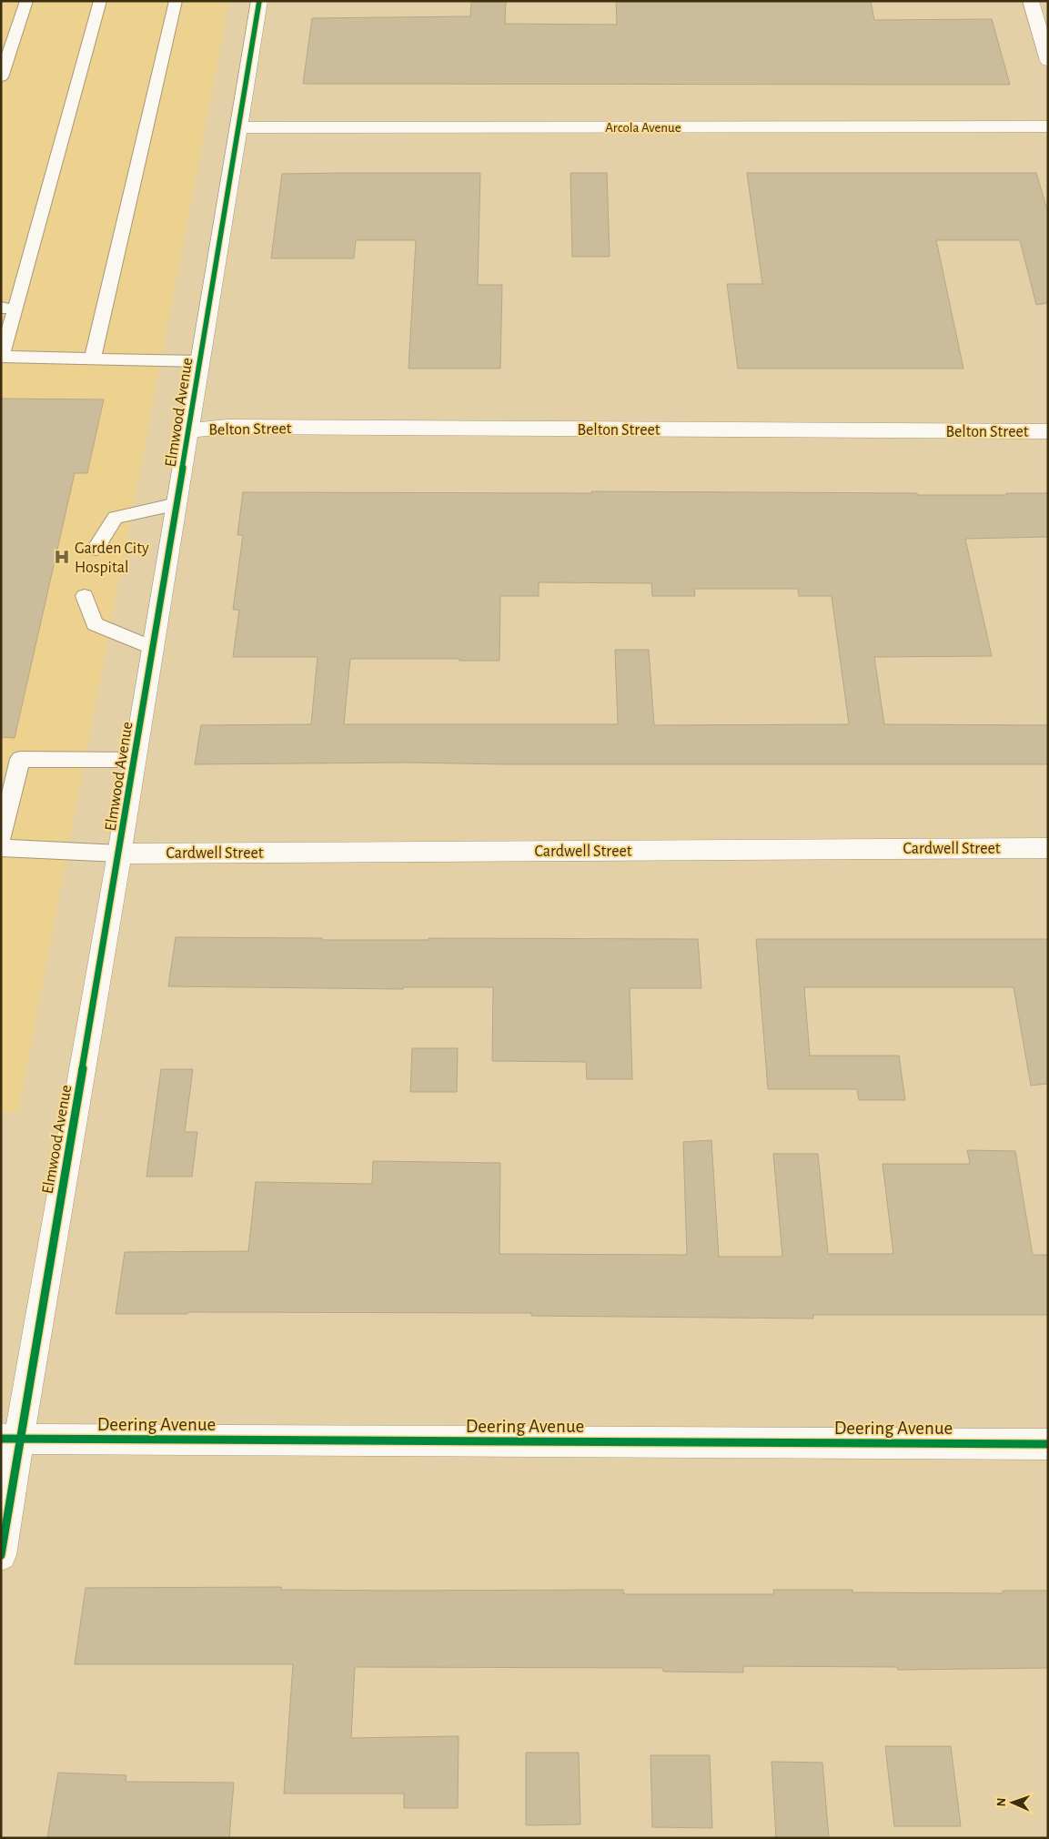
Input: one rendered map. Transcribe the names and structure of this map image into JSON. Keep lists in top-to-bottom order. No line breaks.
{"streets":{"street":["Arcola Avenue","Elmwood Avenue","Belton Street","Cardwell Street","Deering Avenue"]},"crossings":[["Arcola Avenue","Elmwood Avenue"],["Elmwood Avenue","Belton Street"],["Elmwood Avenue","Cardwell Street"],["Elmwood Avenue","Deering Avenue"]],"places":{"hospital":["Garden City Hospital"]},"north":"left"}
